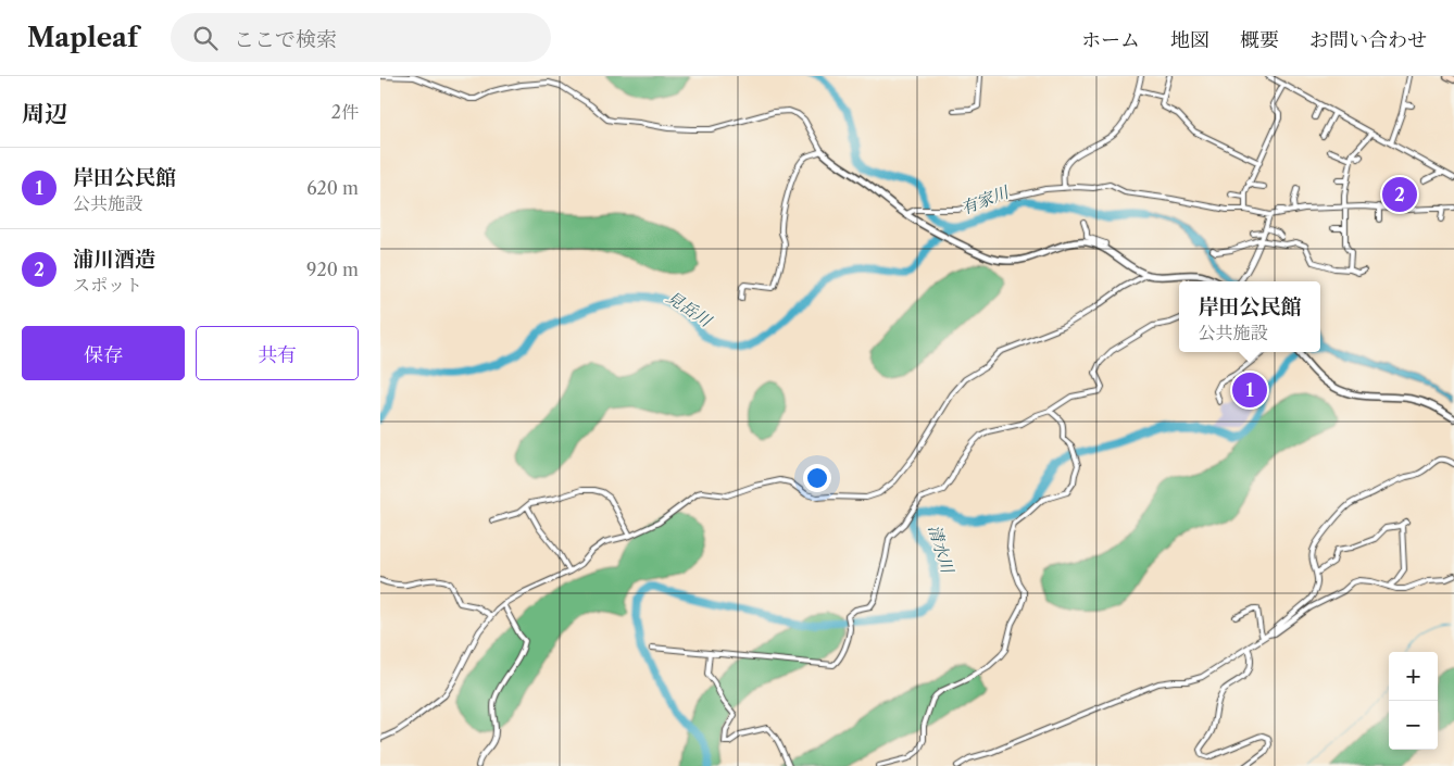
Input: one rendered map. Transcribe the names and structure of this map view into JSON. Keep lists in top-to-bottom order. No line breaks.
{"water":["有家川","見岳川","清水川"],"page":{"header":"Mapleaf","search":"ここで検索","nav":["ホーム","地図","概要","お問い合わせ"],"heading":["周辺","2件"],"list":[{"mark":"1","name":"岸田公民館","note":"公共施設","value":"620 m"},{"mark":"2","name":"浦川酒造","note":"スポット","value":"920 m"}],"pins":["2","1"],"popup":["岸田公民館","公共施設"],"buttons":["保存","共有"],"map_buttons":["+","−"]}}
